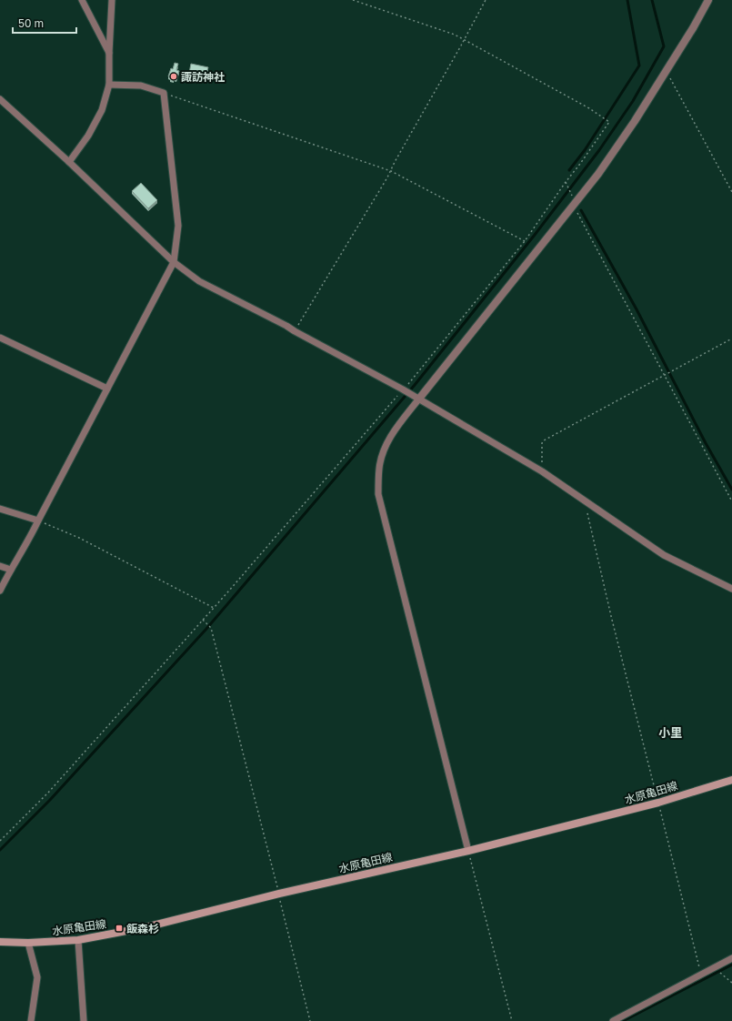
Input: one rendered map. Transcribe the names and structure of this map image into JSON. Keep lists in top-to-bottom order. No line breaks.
{"streets":{"main road":["水原亀田線"]},"districts":["小里"],"places":{"other":["諏訪神社"],"transit":["飯森杉"]},"scale_bar":"50 m"}
